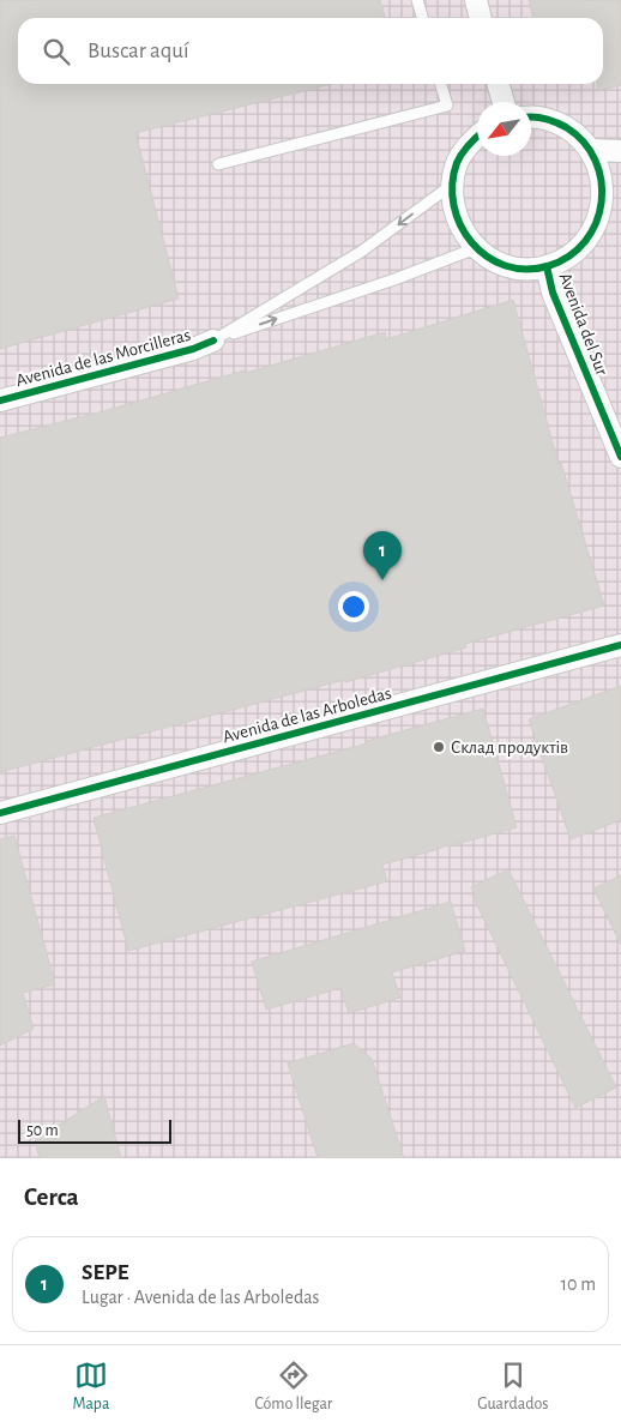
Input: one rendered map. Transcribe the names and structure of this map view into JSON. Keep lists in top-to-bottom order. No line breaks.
{"streets":{"street":["Avenida del Sur","Avenida de las Morcilleras","Avenida de las Arboledas"]},"places":["Склад продуктів"],"scale_bar":"50 m","north":"bottom left","page":{"search":"Buscar aquí","pins":"1","scale":"50 m","heading":"Cerca","list":[{"mark":"1","name":"SEPE","note":"Lugar · Avenida de las Arboledas","value":"10 m"}],"nav":["Mapa","Cómo llegar","Guardados"]}}
